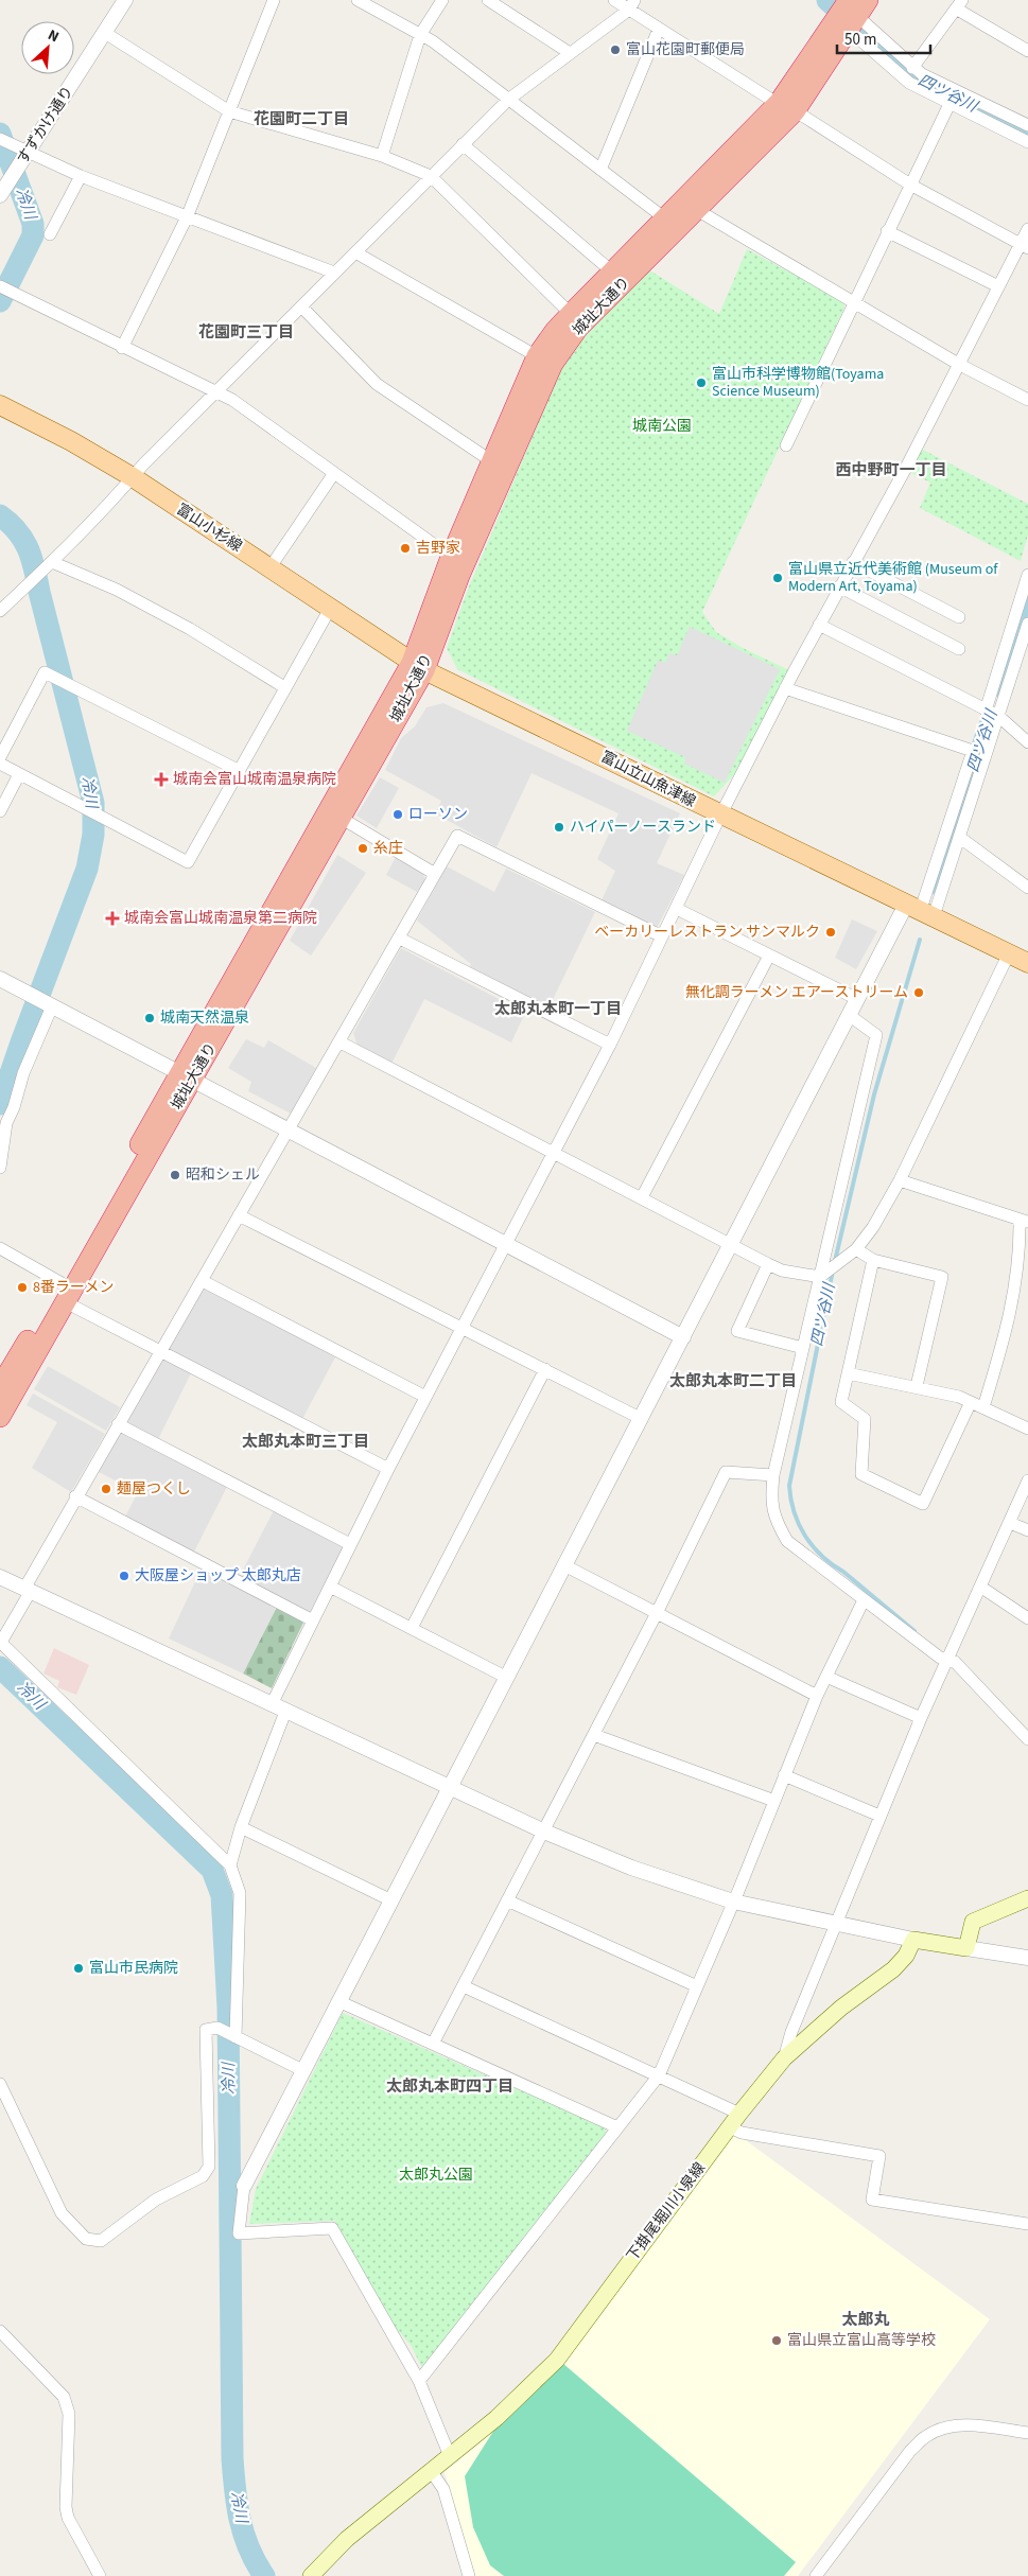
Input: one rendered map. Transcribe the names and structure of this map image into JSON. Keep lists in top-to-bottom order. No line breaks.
{"streets":{"highway":["城址大通り"],"main road":["富山小杉線","富山立山魚津線","下掛尾堀川小泉線"],"street":["すずかけ通り"]},"crossings":[["城址大通り","富山小杉線"],["城址大通り","富山立山魚津線"],["富山小杉線","富山立山魚津線"]],"districts":["花園町二丁目","花園町三丁目","西中野町一丁目","太郎丸本町一丁目","太郎丸本町二丁目","太郎丸本町三丁目","太郎丸本町四丁目","太郎丸"],"water":["四ツ谷川","冷川"],"parks":["城南公園","太郎丸公園"],"places":{"other":["富山花園町郵便局","富山市科学博物館(Toyama Science Museum)","吉野家","富山県立近代美術館 (Museum of Modern Art, Toyama)","ローソン","ハイパーノースランド","糸庄","ベーカリーレストラン サンマルク","無化調ラーメン エアーストリーム","城南天然温泉","昭和シェル","8番ラーメン","麺屋つくし","大阪屋ショップ 太郎丸店","富山市民病院","富山県立富山高等学校"],"health":["城南会富山城南温泉病院","城南会富山城南温泉第二病院"]},"scale_bar":"50 m","north":"top right"}
